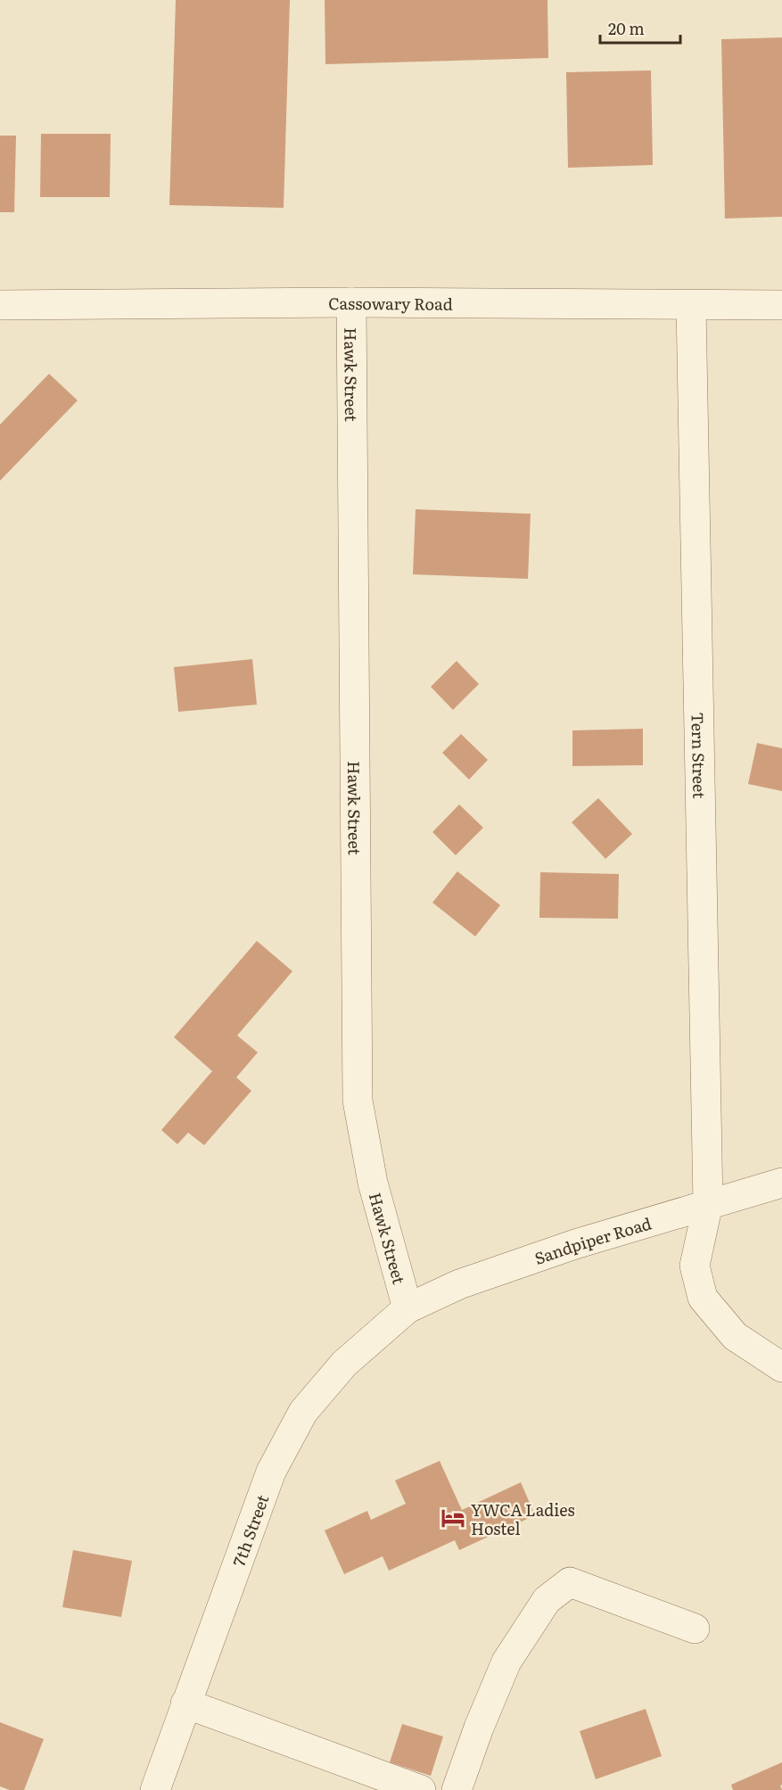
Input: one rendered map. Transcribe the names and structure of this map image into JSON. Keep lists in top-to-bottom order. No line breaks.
{"streets":{"street":["Cassowary Road","Hawk Street","Tern Street","Sandpiper Road","7th Street"]},"crossings":[["Cassowary Road","Hawk Street"],["Cassowary Road","Tern Street"],["Hawk Street","Sandpiper Road"],["Hawk Street","7th Street"],["Tern Street","Sandpiper Road"],["Sandpiper Road","7th Street"]],"places":{"hotel":["YWCA Ladies Hostel"]},"scale_bar":"20 m"}
